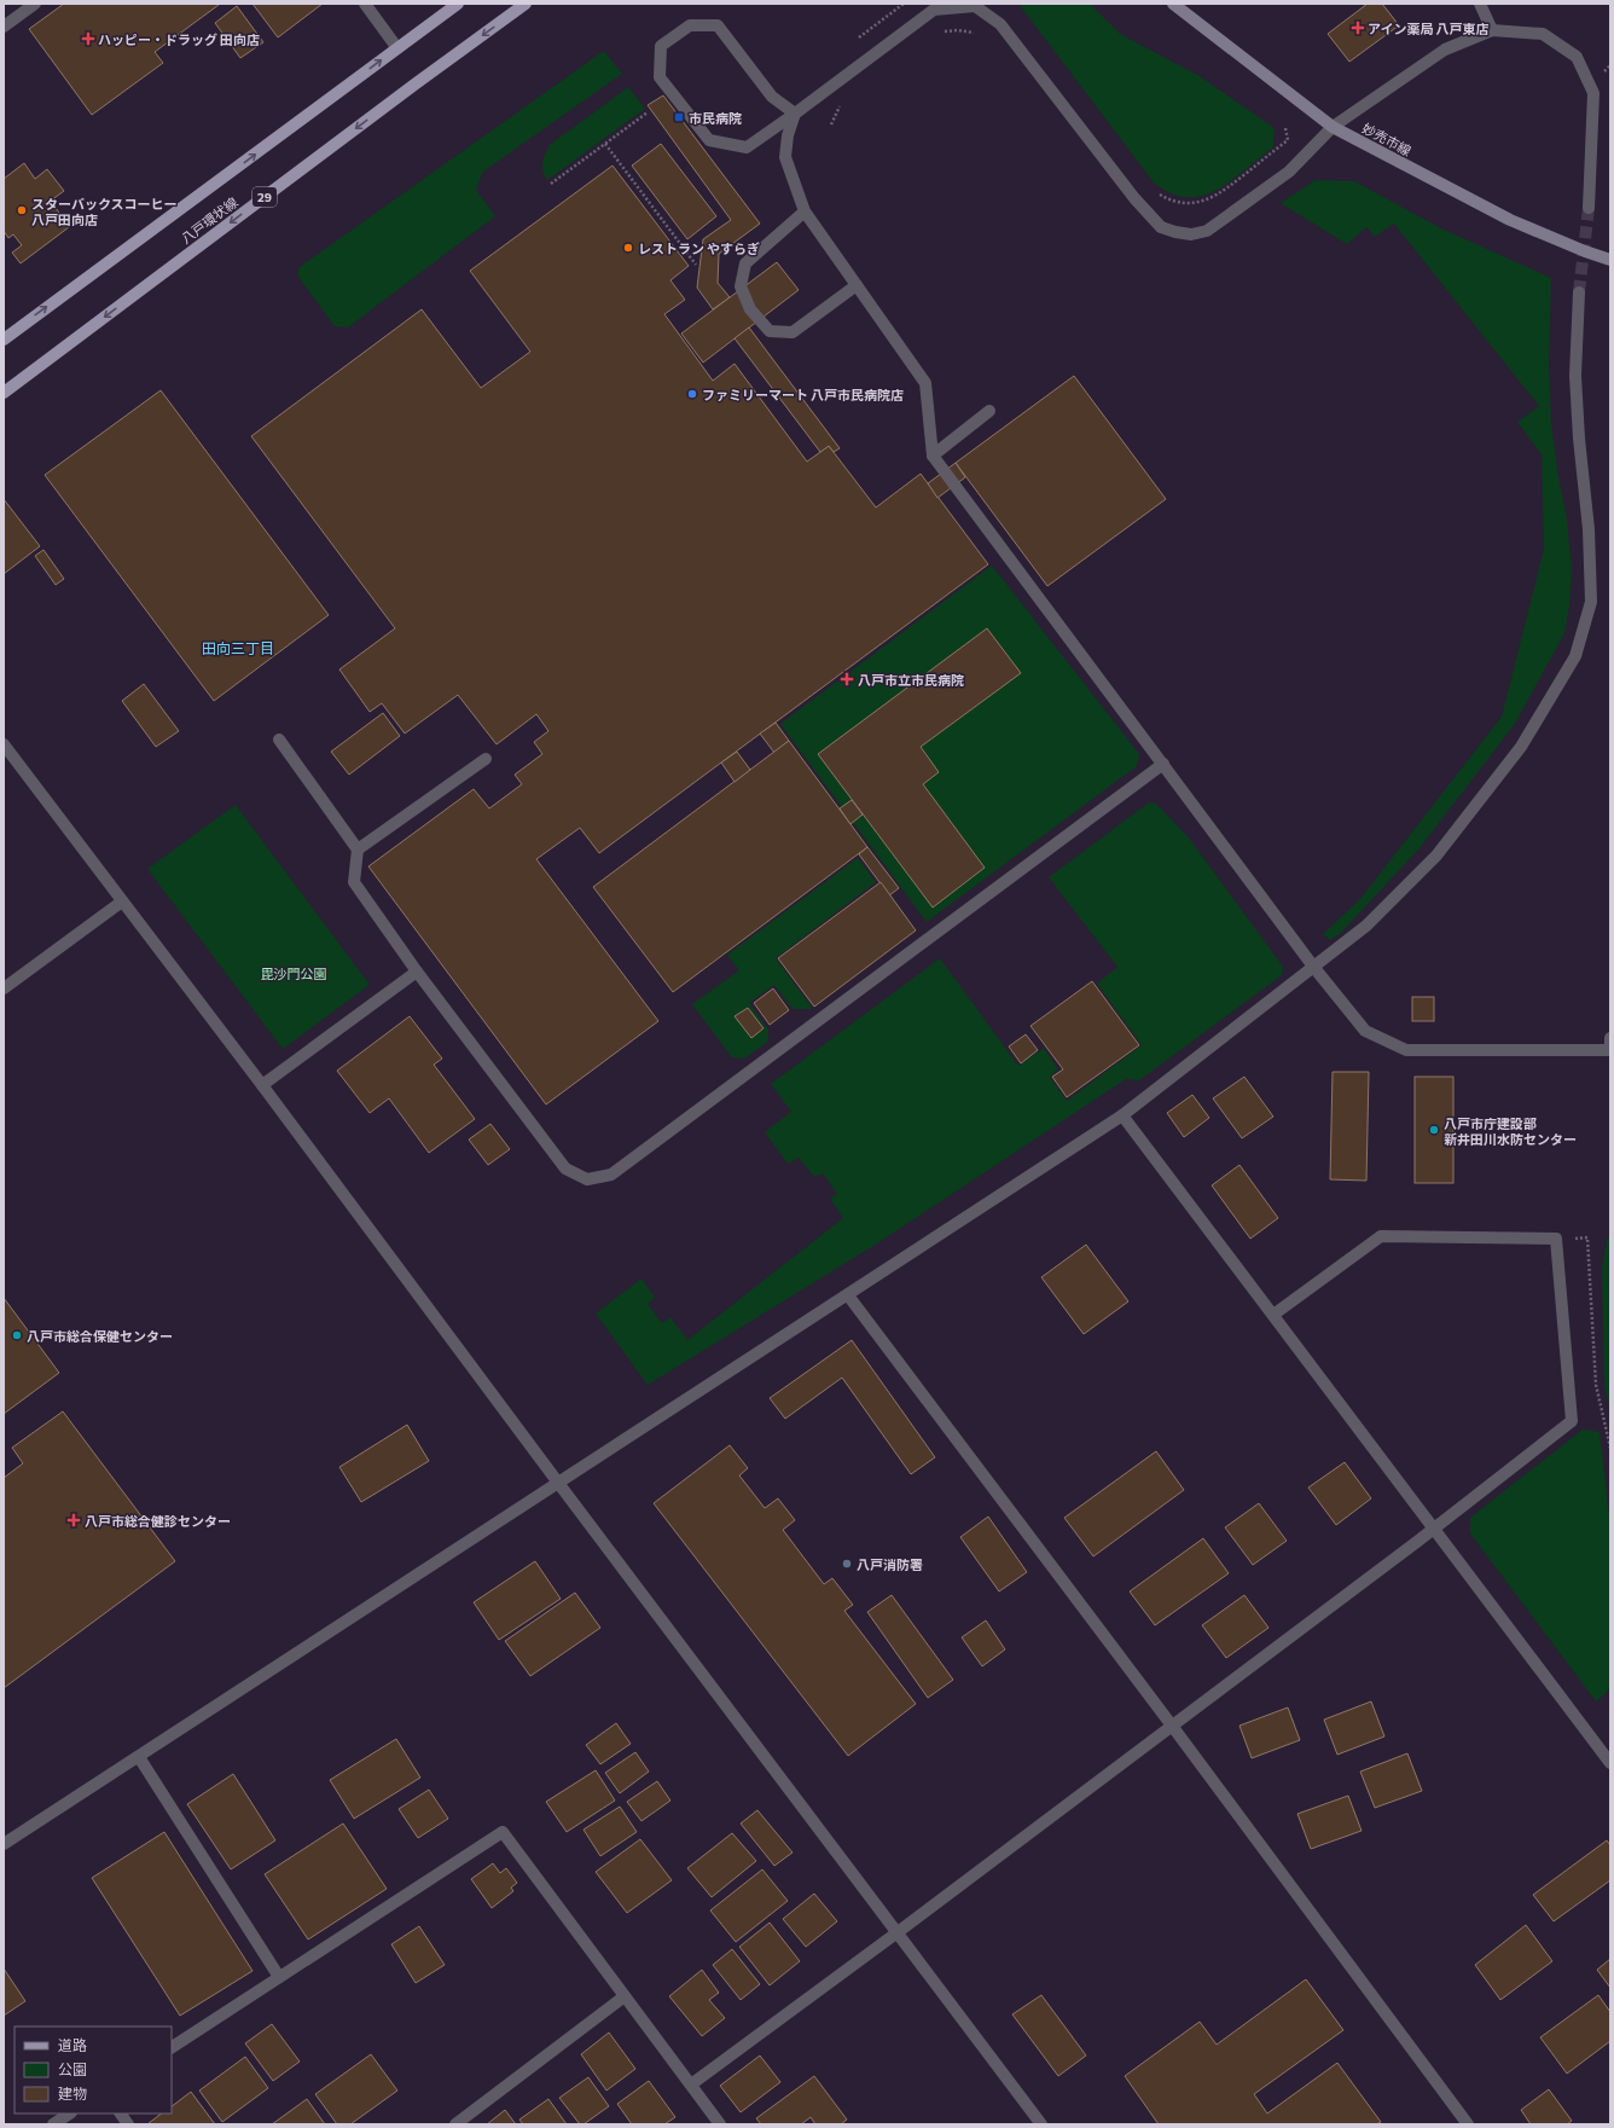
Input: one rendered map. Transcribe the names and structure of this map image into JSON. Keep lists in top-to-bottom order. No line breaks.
{"streets":{"main road":["妙売市線","29","八戸環状線"]},"districts":["田向三丁目"],"parks":["毘沙門公園"],"places":{"health":["アイン薬局 八戸東店","ハッピー・ドラッグ 田向店","八戸市立市民病院","八戸市総合健診センター"],"transit":["市民病院"],"other":["スターバックスコーヒー 八戸田向店","レストラン やすらぎ","ファミリーマート 八戸市民病院店","八戸市庁建設部 新井田川水防センター","八戸市総合保健センター","八戸消防署"]},"legend":["道路","公園","建物"]}
